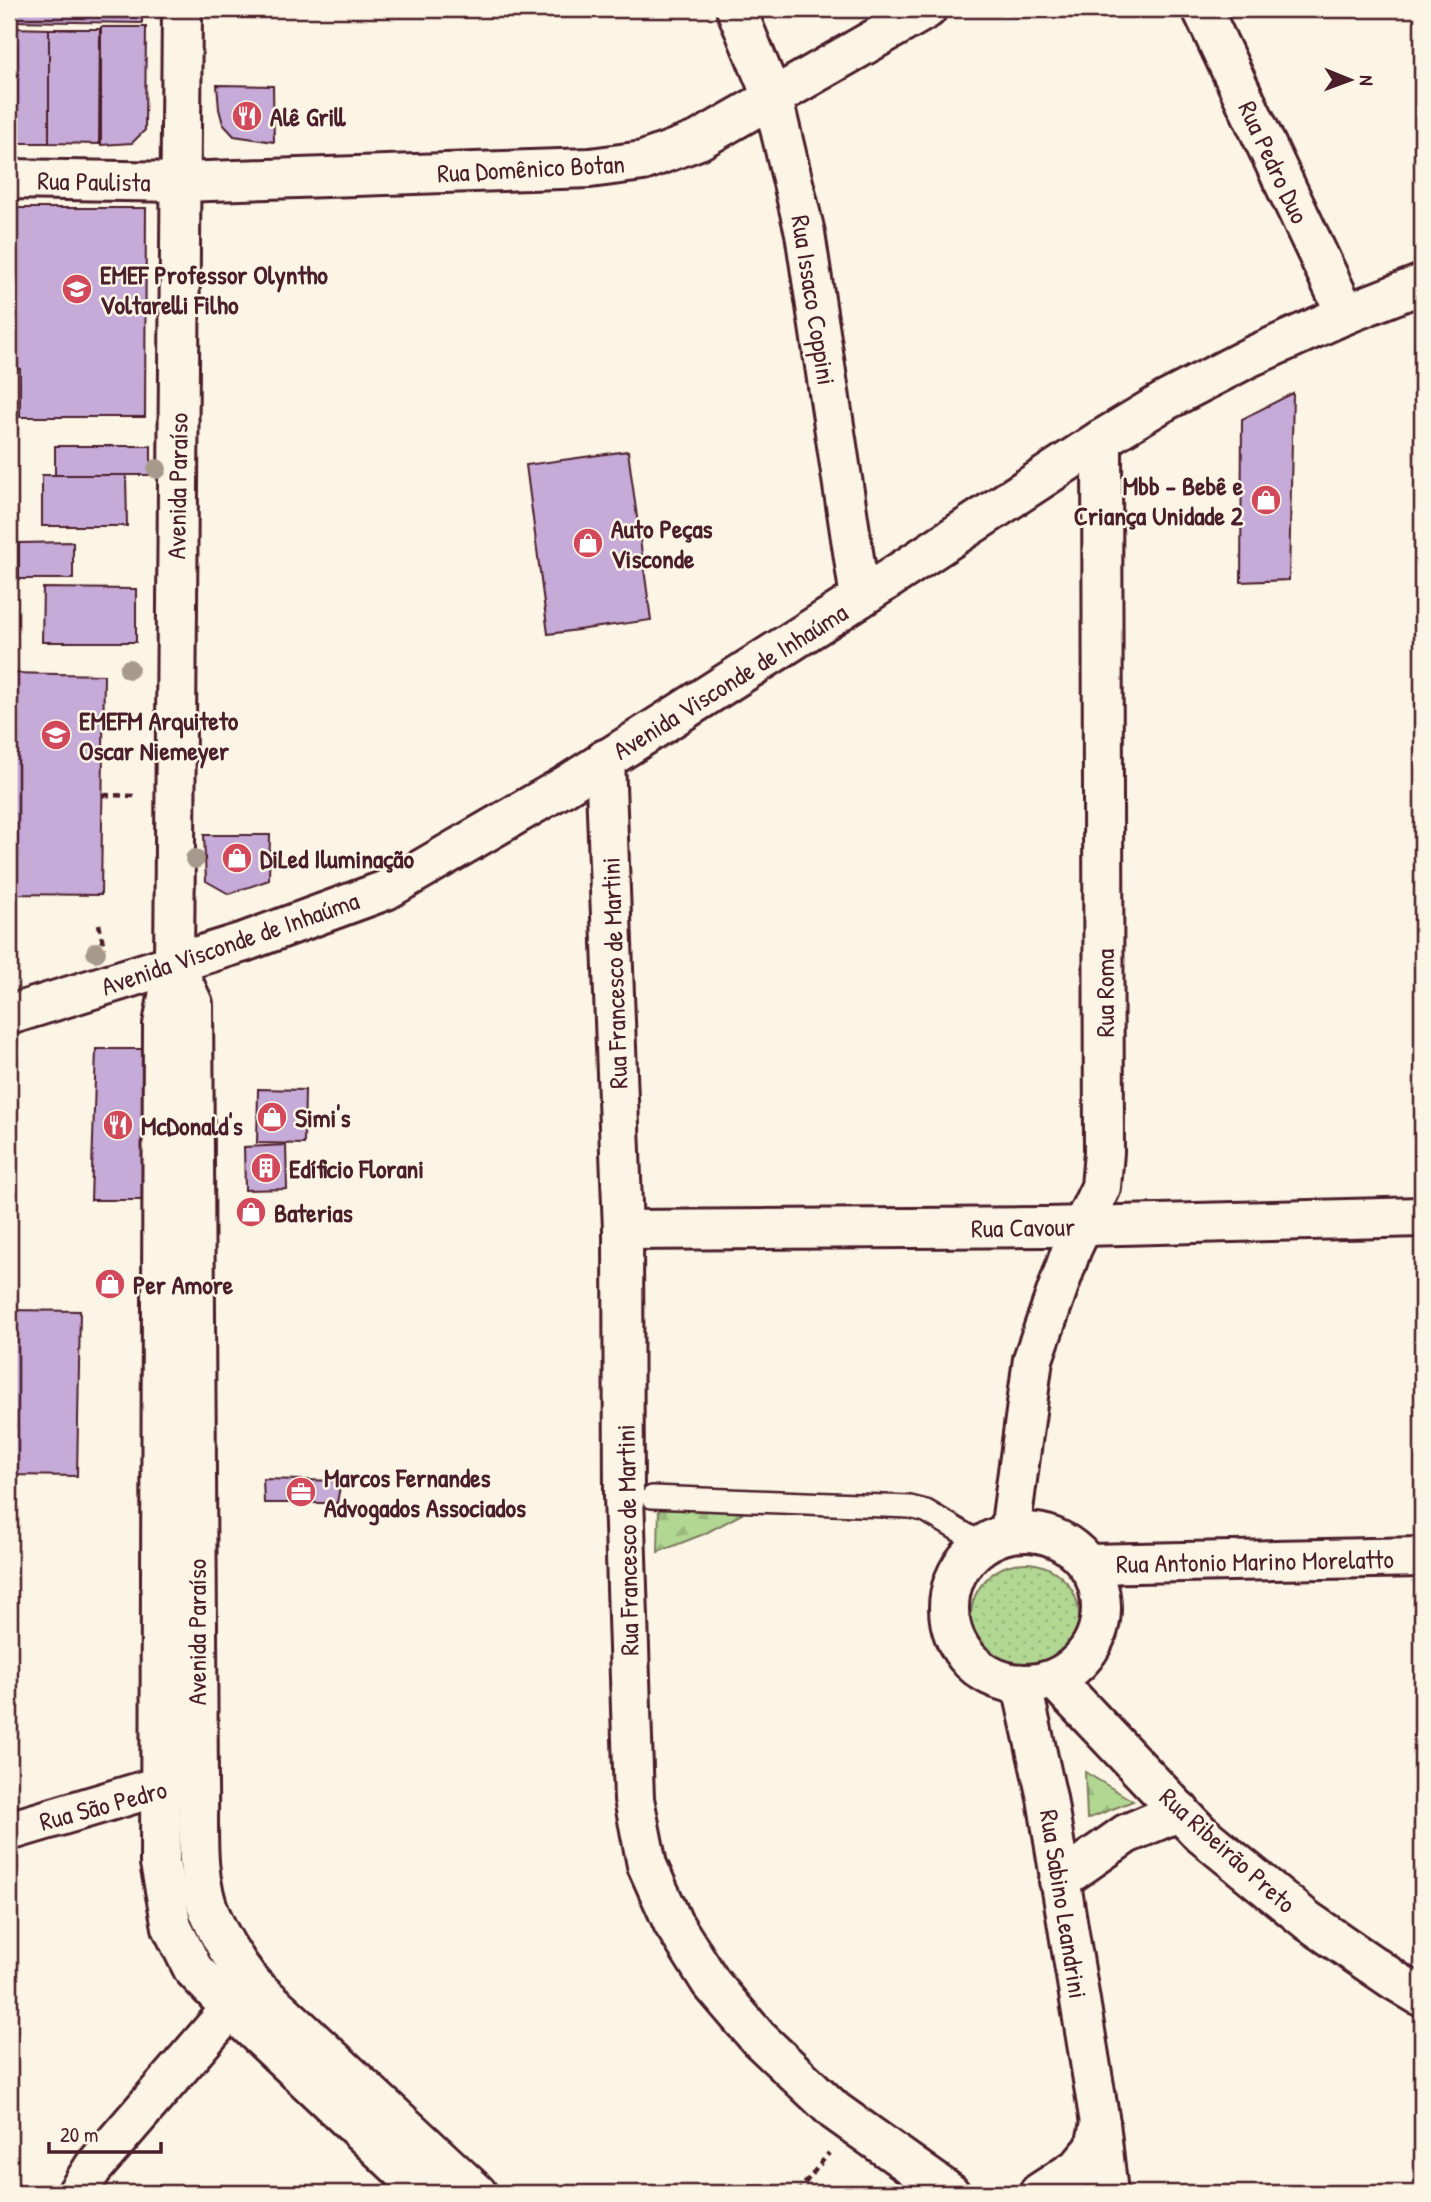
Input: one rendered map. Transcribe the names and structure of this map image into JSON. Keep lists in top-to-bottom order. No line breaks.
{"streets":{"street":["Rua Pedro Duo","Rua Domênico Botan","Rua Paulista","Rua Issaco Coppini","Avenida Paraíso","Avenida Visconde de Inhaúma","Rua Francesco de Martini","Rua Roma","Rua Cavour","Rua Antonio Marino Morelatto","Rua São Pedro","Rua Ribeirão Preto","Rua Sabino Leandrini"]},"crossings":[["Rua Pedro Duo","Avenida Visconde de Inhaúma"],["Rua Domênico Botan","Rua Paulista"],["Rua Domênico Botan","Rua Issaco Coppini"],["Rua Domênico Botan","Avenida Paraíso"],["Rua Paulista","Avenida Paraíso"],["Rua Issaco Coppini","Avenida Visconde de Inhaúma"],["Avenida Paraíso","Avenida Visconde de Inhaúma"],["Avenida Paraíso","Rua São Pedro"],["Avenida Visconde de Inhaúma","Rua Francesco de Martini"],["Avenida Visconde de Inhaúma","Rua Roma"],["Rua Francesco de Martini","Rua Cavour"],["Rua Roma","Rua Cavour"],["Rua Roma","Rua Antonio Marino Morelatto"],["Rua Roma","Rua Ribeirão Preto"],["Rua Roma","Rua Sabino Leandrini"],["Rua Antonio Marino Morelatto","Rua Ribeirão Preto"],["Rua Antonio Marino Morelatto","Rua Sabino Leandrini"],["Rua Ribeirão Preto","Rua Sabino Leandrini"]],"places":{"restaurant":["Alê Grill","McDonald's"],"school or university":["EMEF Professor Olyntho Voltarelli Filho","EMEFM Arquiteto Oscar Niemeyer"],"shop":["Mbb - Bebê e Criança Unidade 2","Auto Peças Visconde","DiLed Iluminação","Simi's","Baterias","Per Amore"],"building":["Edíficio Florani"],"office":["Marcos Fernandes Advogados Associados"]},"scale_bar":"20 m","north":"right"}
